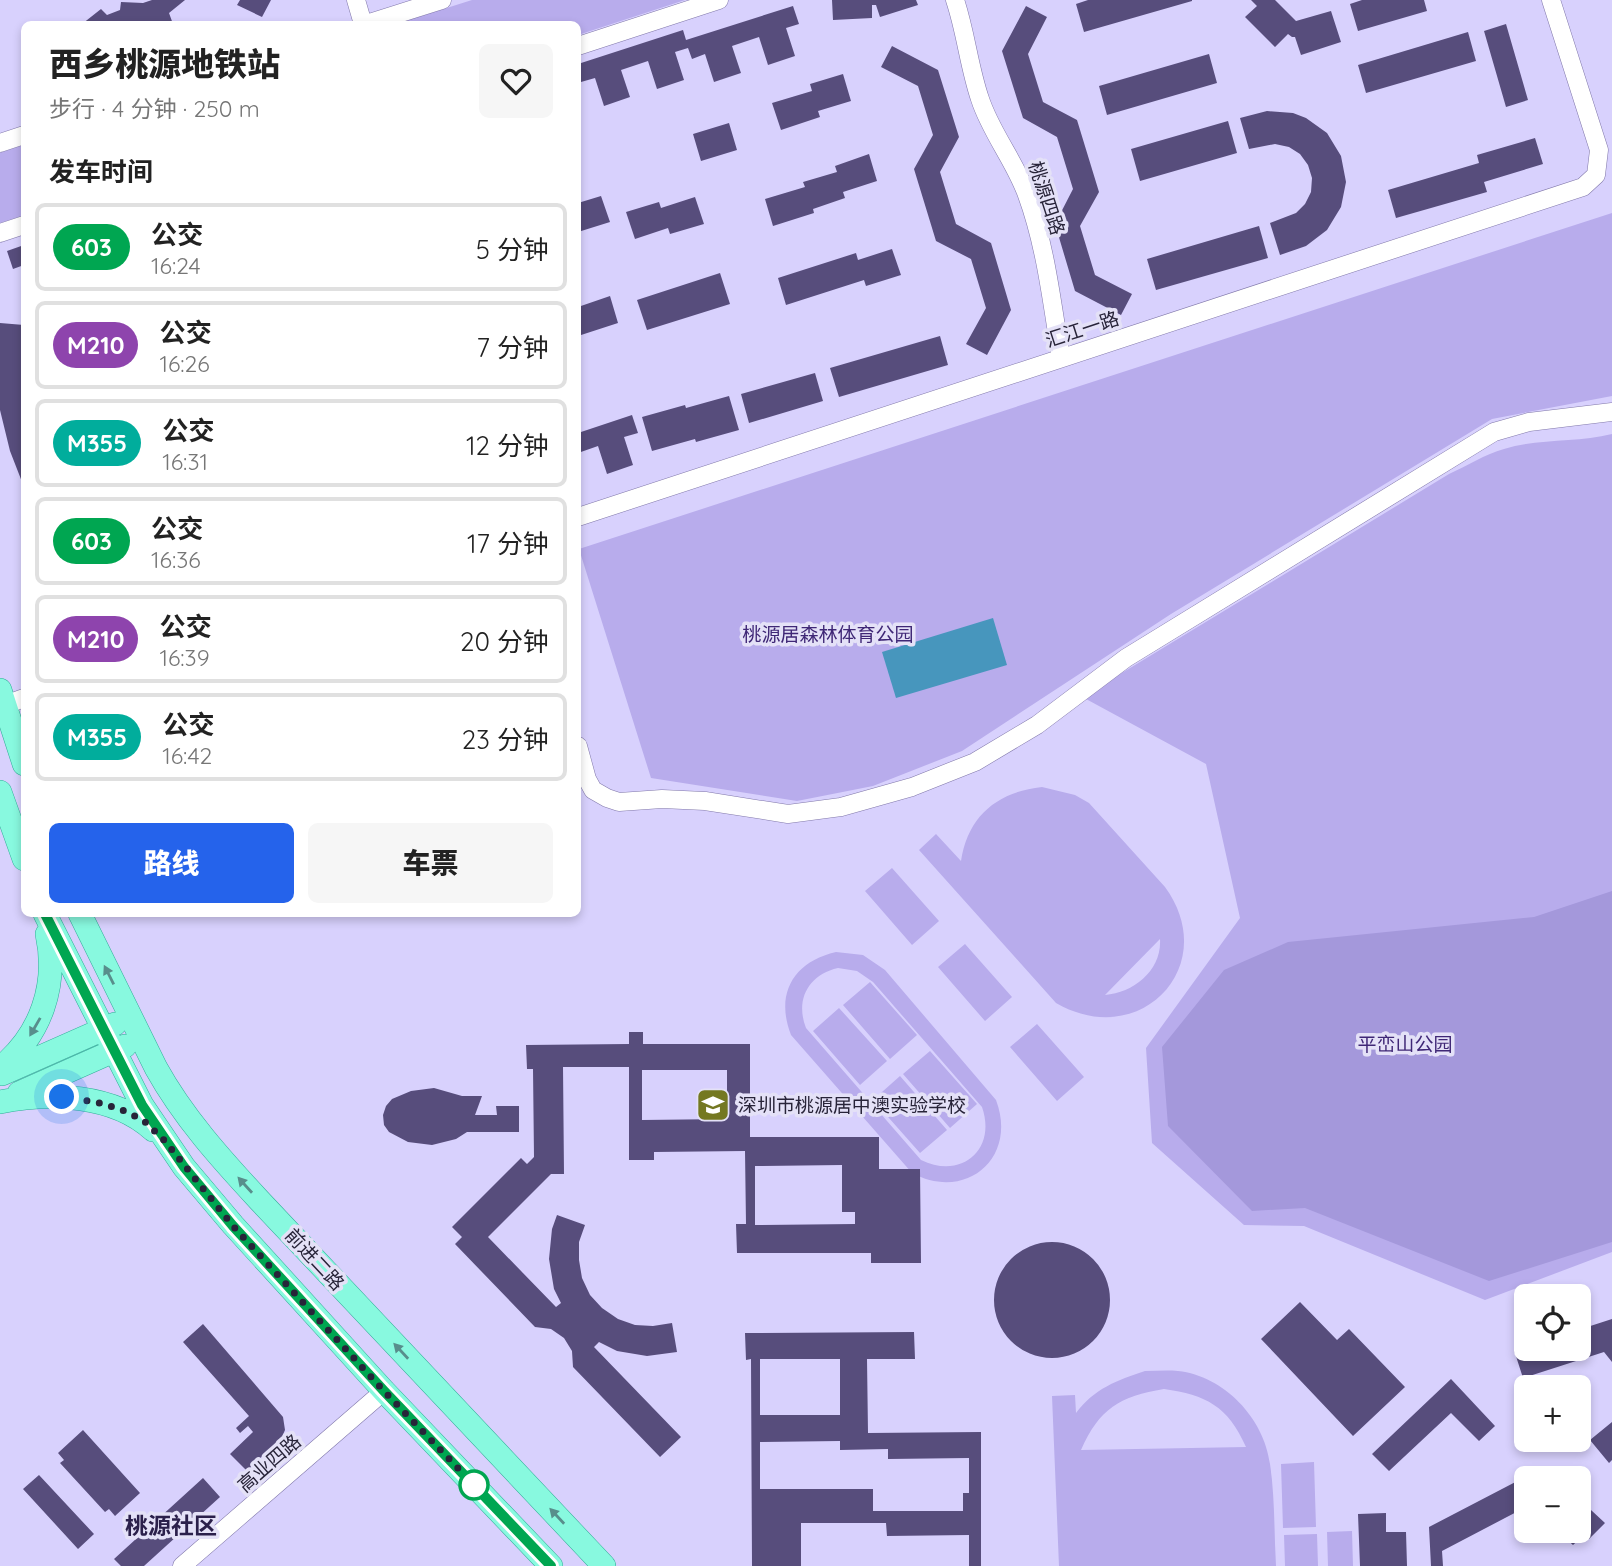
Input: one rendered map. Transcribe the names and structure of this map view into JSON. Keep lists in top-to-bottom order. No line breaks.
{"streets":{"main road":["前进二路"],"street":["桃源四路","汇江一路","高业四路"]},"crossings":[["桃源四路","汇江一路"],["前进二路","高业四路"]],"districts":["桃源社区"],"parks":["桃源居森林体育公园","平峦山公园"],"places":{"school or university":["深圳市桃源居中澳实验学校"]},"lines":["bus line 603"],"page":{"heading":[["西乡桃源地铁站","步行 · 4 分钟 · 250 m"],"发车时间"],"list":[{"mark":"603","name":"公交","note":"16:24","value":"5 分钟"},{"mark":"M210","name":"公交","note":"16:26","value":"7 分钟"},{"mark":"M355","name":"公交","note":"16:31","value":"12 分钟"},{"mark":"603","name":"公交","note":"16:36","value":"17 分钟"},{"mark":"M210","name":"公交","note":"16:39","value":"20 分钟"},{"mark":"M355","name":"公交","note":"16:42","value":"23 分钟"}],"buttons":["路线","车票"],"map_buttons":["+","−"]}}
